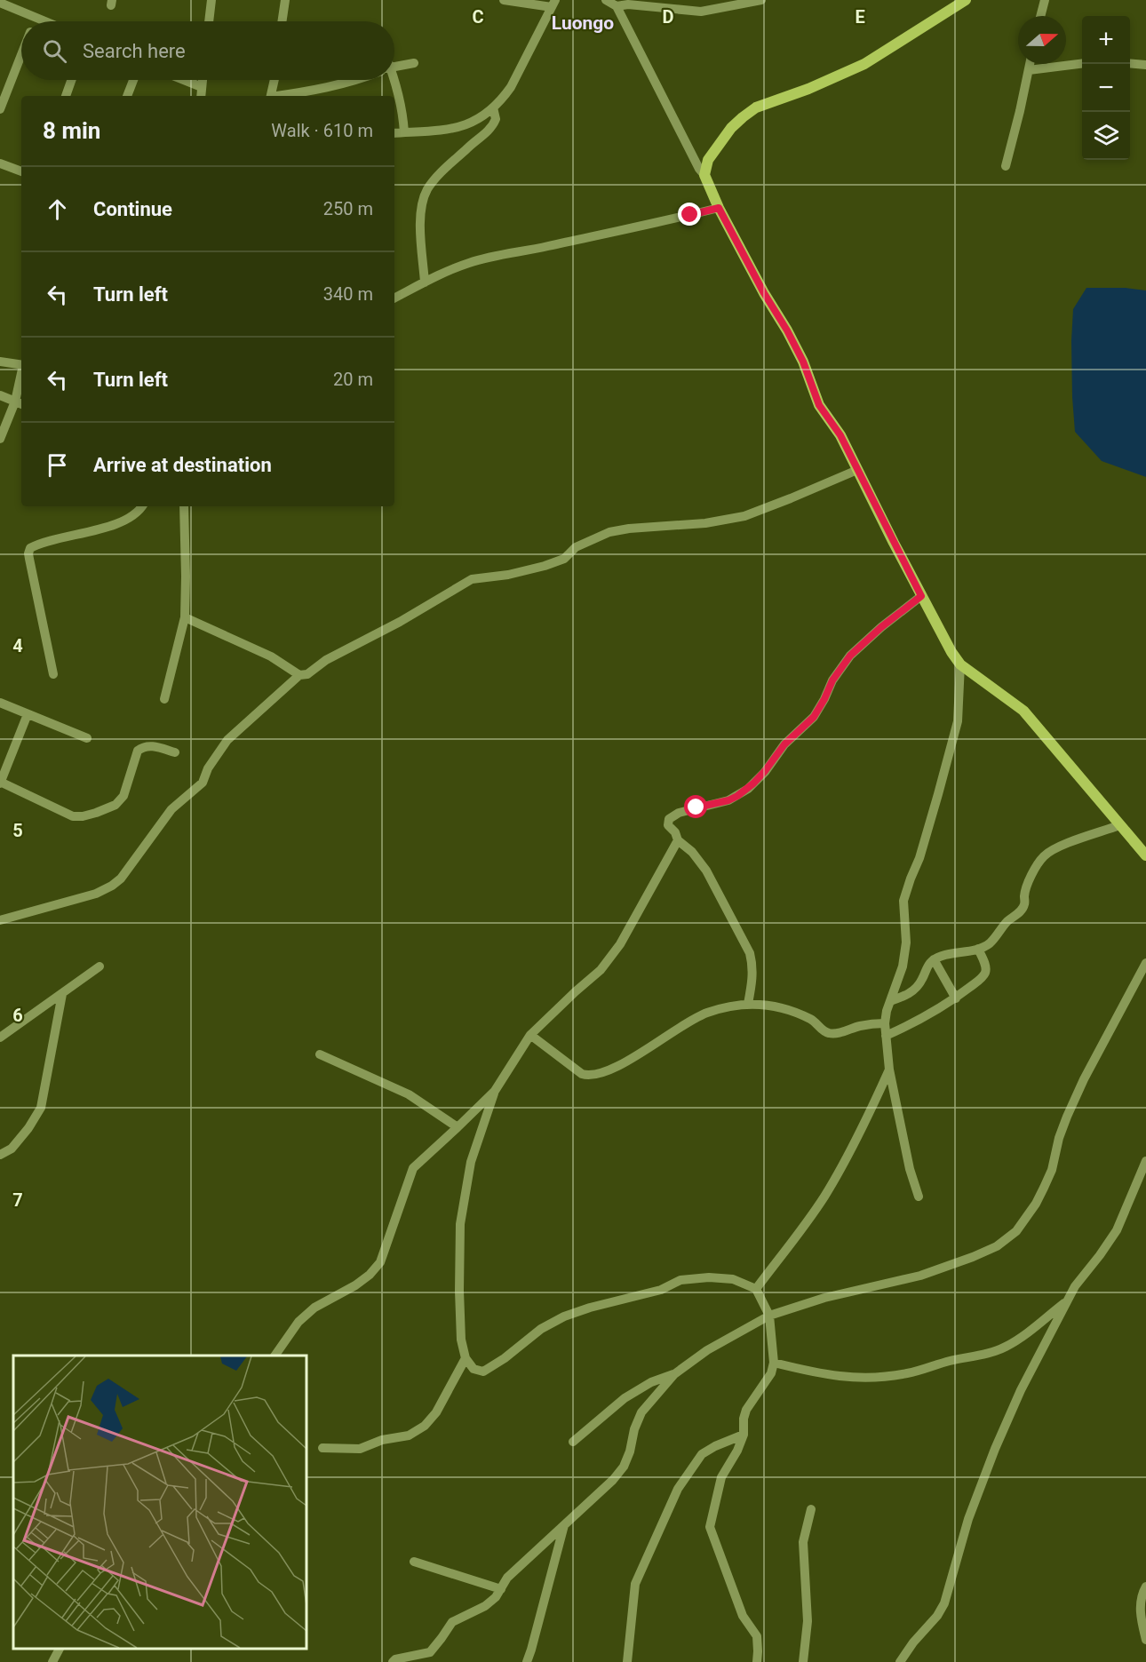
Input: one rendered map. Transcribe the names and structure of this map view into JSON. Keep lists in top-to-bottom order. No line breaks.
{"districts":["Luongo"],"north":"right","page":{"map_buttons":["+","−"],"search":"Search here","heading":["8 min","Walk · 610 m"],"list":[["Continue","250 m"],["Turn left","340 m"],["Turn left","20 m"],"Arrive at destination"]},"grid":{"columns":["C","D","E"],"rows":["4","5","6","7"]}}
